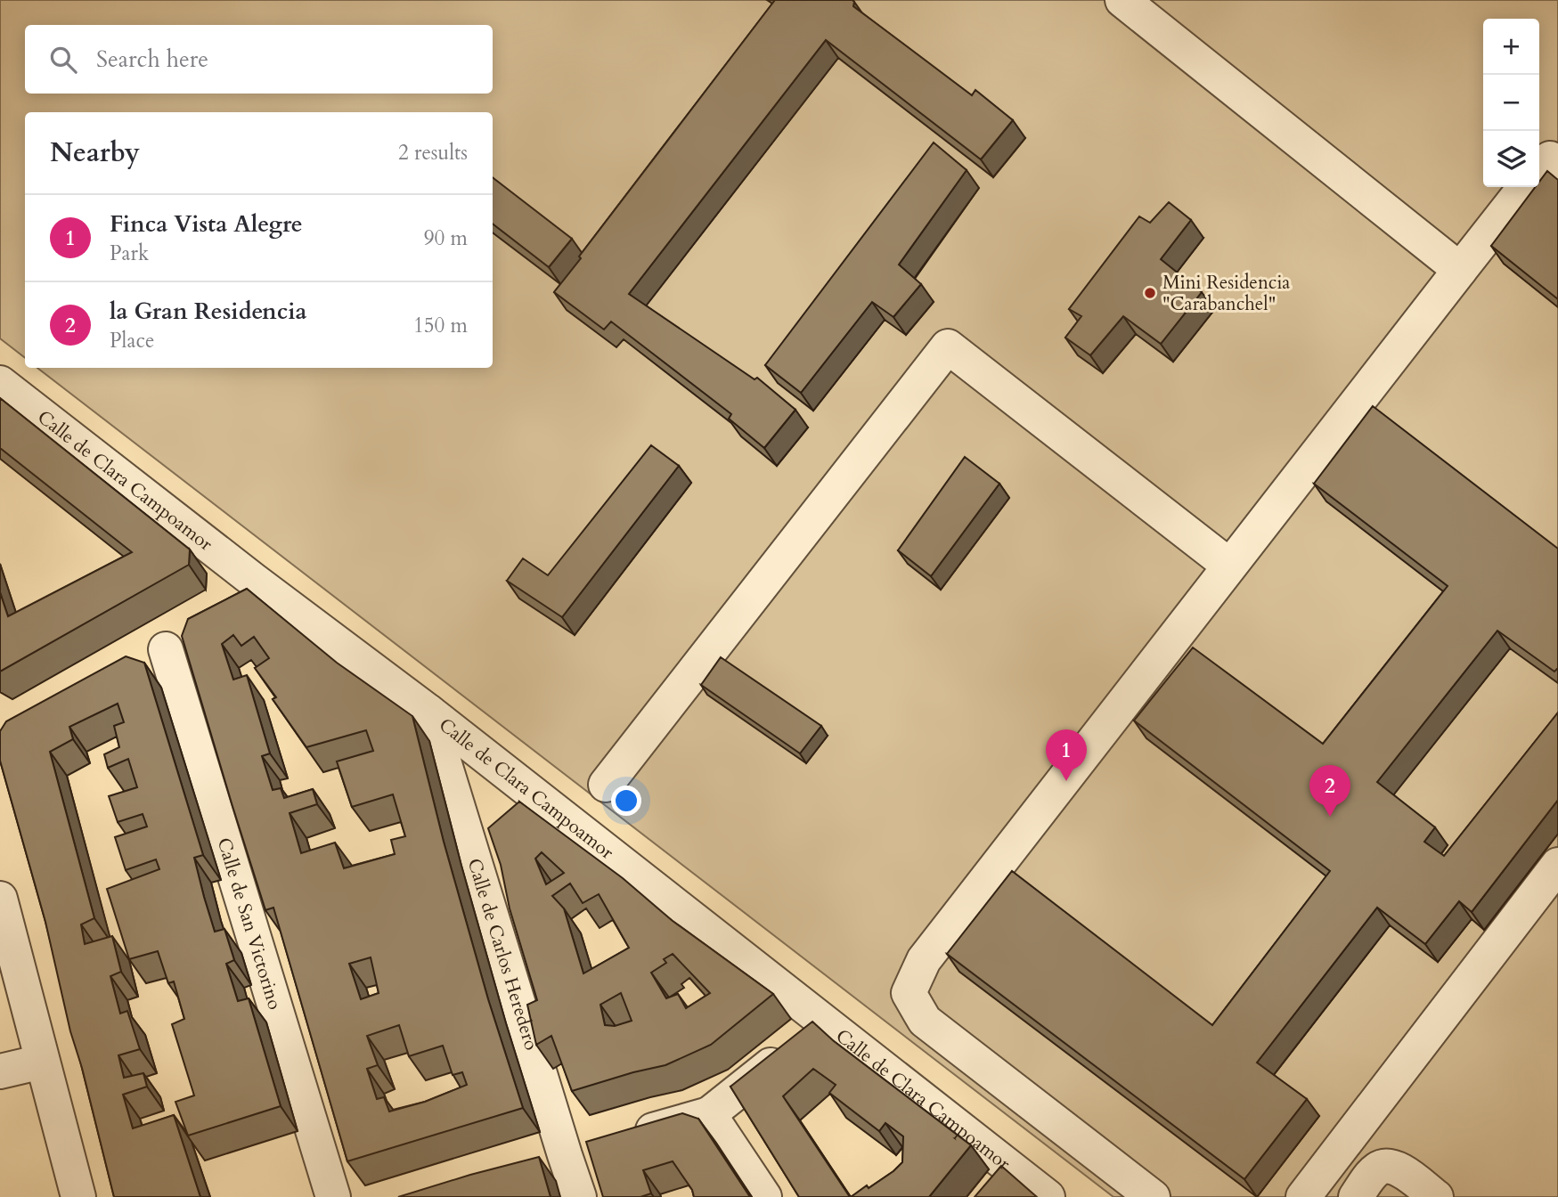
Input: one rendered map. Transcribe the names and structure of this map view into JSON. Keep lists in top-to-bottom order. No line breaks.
{"streets":{"street":["Calle de Clara Campoamor","Calle de San Victorino","Calle de Carlos Heredero"]},"crossings":[["Calle de Clara Campoamor","Calle de Carlos Heredero"]],"places":["Mini Residencia \"Carabanchel\""],"page":{"map_buttons":["+","−"],"search":"Search here","heading":["Nearby","2 results"],"list":[{"mark":"1","name":"Finca Vista Alegre","note":"Park","value":"90 m"},{"mark":"2","name":"la Gran Residencia","note":"Place","value":"150 m"}],"pins":["1","2"]}}
